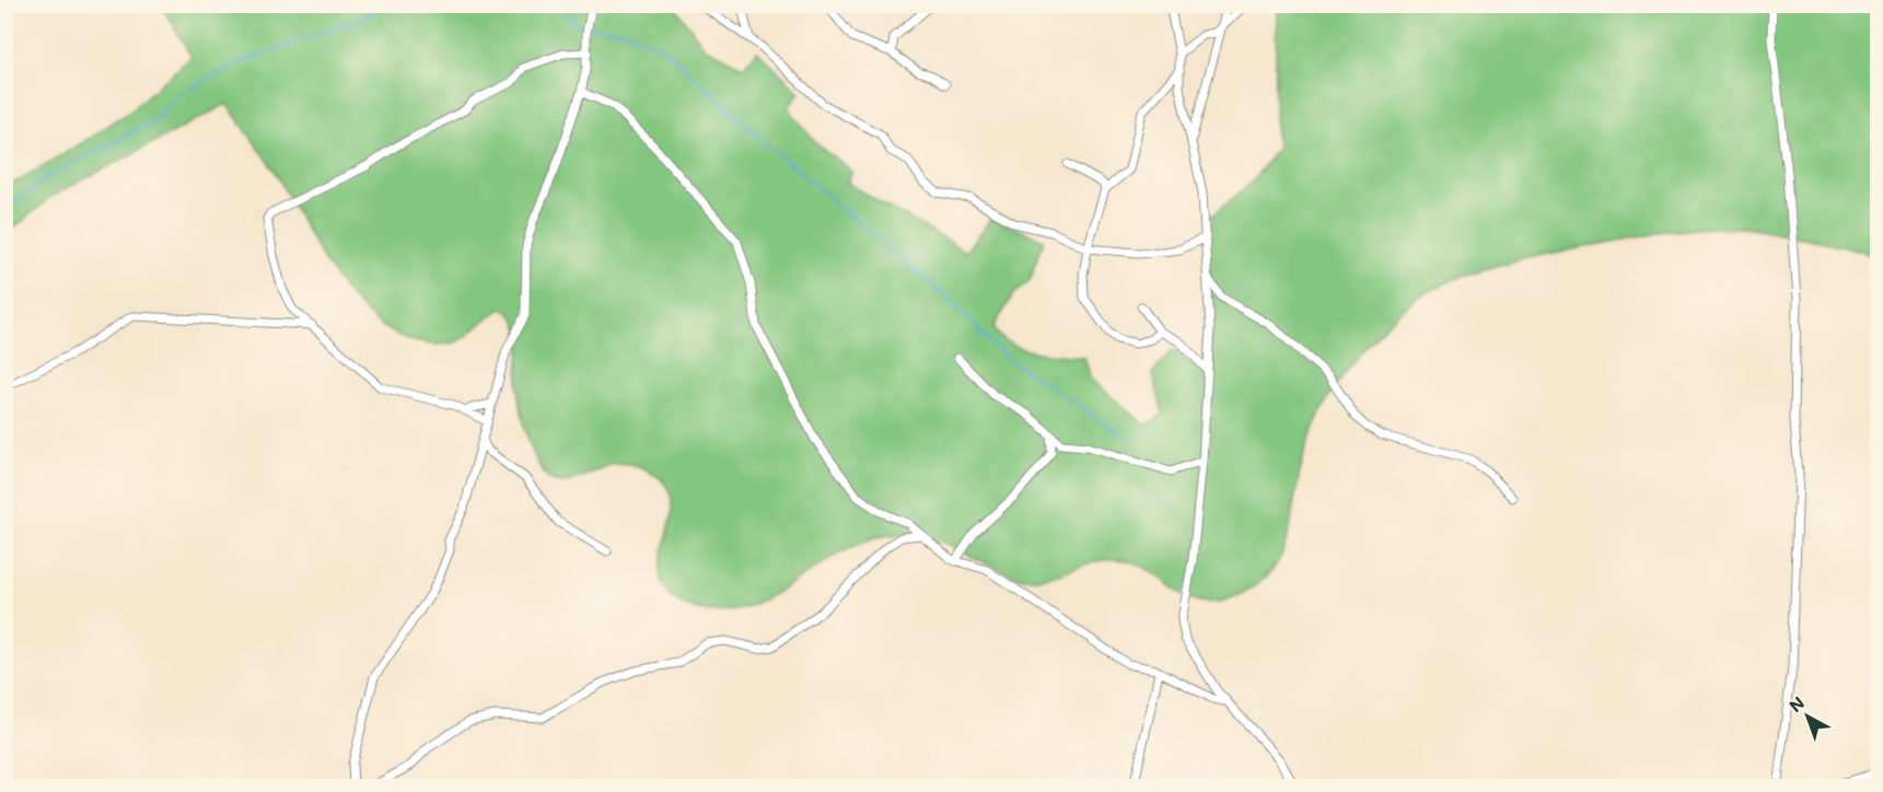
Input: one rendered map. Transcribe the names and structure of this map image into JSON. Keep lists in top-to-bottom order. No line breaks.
{"north":"top left"}
